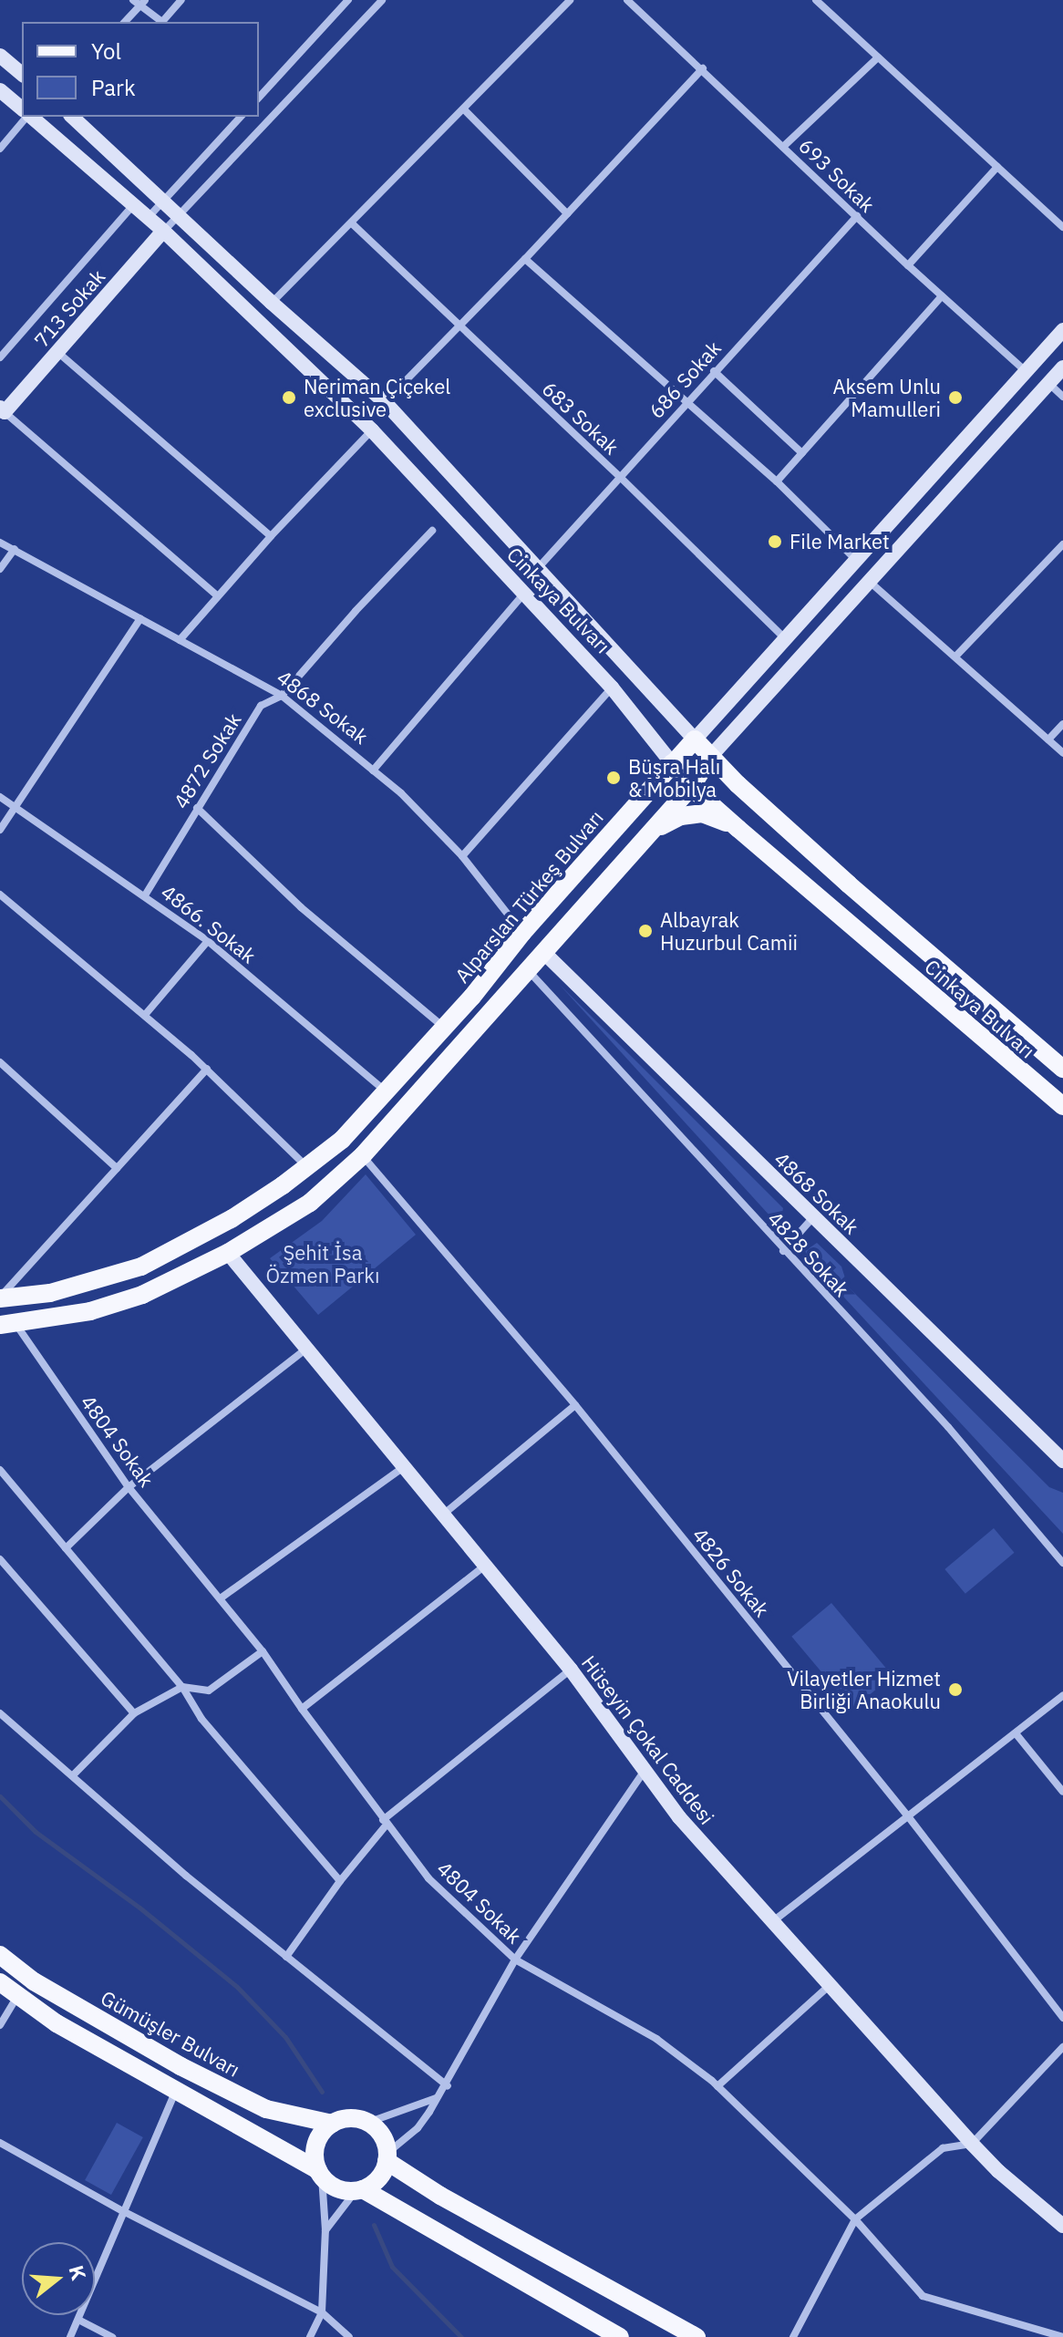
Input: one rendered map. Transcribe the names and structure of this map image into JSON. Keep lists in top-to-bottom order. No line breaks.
{"streets":{"main road":["713 Sokak","Cinkaya Bulvarı","4868 Sokak","Alparslan Türkeş Bulvarı","Hüseyin Çokal Caddesi","Gümüşler Bulvarı"],"street":["693 Sokak","686 Sokak","683 Sokak","4872 Sokak","4866. Sokak","4828 Sokak","4804 Sokak","4826 Sokak"]},"crossings":[["693 Sokak","686 Sokak"],["693 Sokak","Alparslan Türkeş Bulvarı"],["713 Sokak","Cinkaya Bulvarı"],["686 Sokak","683 Sokak"],["686 Sokak","Cinkaya Bulvarı"],["683 Sokak","Alparslan Türkeş Bulvarı"],["Cinkaya Bulvarı","Alparslan Türkeş Bulvarı"],["4868 Sokak","4872 Sokak"],["4868 Sokak","Alparslan Türkeş Bulvarı"],["4872 Sokak","4866. Sokak"],["Alparslan Türkeş Bulvarı","4866. Sokak"]],"parks":["Şehit İsa Özmen Parkı"],"places":["Neriman Çiçekel exclusive","Aksem Unlu Mamulleri","File Market","Büşra Halı & Mobilya","Albayrak Huzurbul Camii","Vilayetler Hizmet Birliği Anaokulu"],"legend":["Yol","Park"],"north":"right"}
